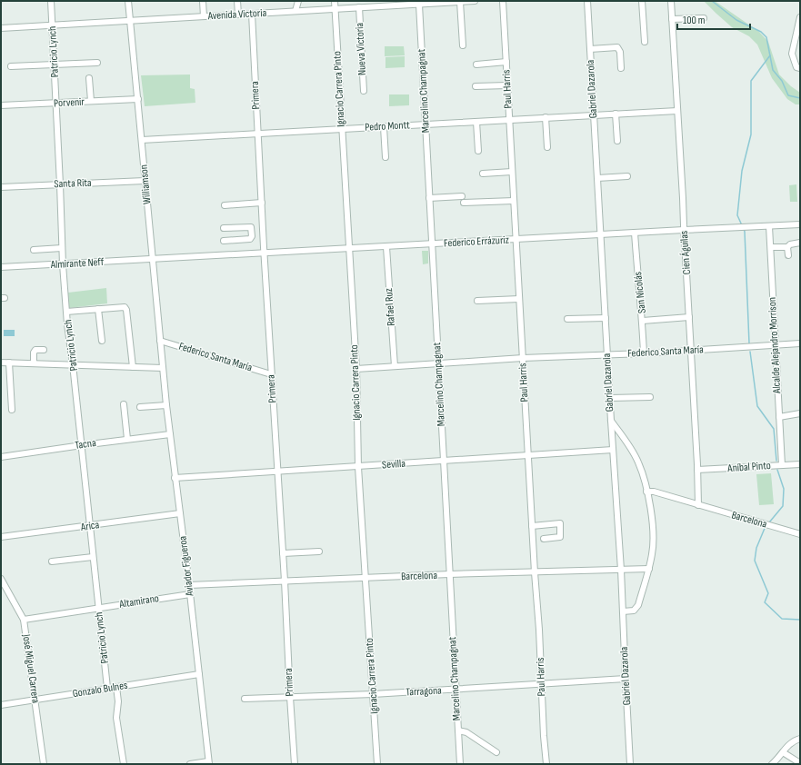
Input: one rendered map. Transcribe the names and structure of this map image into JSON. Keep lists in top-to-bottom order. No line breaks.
{"streets":{"street":["Avenida Victoria","Nueva Victoria","Patricio Lynch","Ignacio Carrera Pinto","Paul Harris","Gabriel Dazarola","Marcelino Champagnat","Primera","Porvenir","Pedro Montt","Santa Rita","Williamson","Federico Errázuriz","Cien Águilas","Almirante Neff","San Nicolás","Rafael Ruz","Alcalde Alejandro Morrison","Federico Santa María","Tacna","Sevilla","Aníbal Pinto","Barcelona","Arica","Aviador Figueroa","Altamirano","José Miguel Carrera","Gonzalo Bulnes","Tarragona"]},"crossings":[["Avenida Victoria","Nueva Victoria"],["Avenida Victoria","Patricio Lynch"],["Avenida Victoria","Ignacio Carrera Pinto"],["Avenida Victoria","Marcelino Champagnat"],["Avenida Victoria","Primera"],["Avenida Victoria","Williamson"],["Patricio Lynch","Porvenir"],["Patricio Lynch","Santa Rita"],["Patricio Lynch","Almirante Neff"],["Patricio Lynch","Tacna"],["Patricio Lynch","Arica"],["Patricio Lynch","Altamirano"],["Patricio Lynch","Gonzalo Bulnes"],["Ignacio Carrera Pinto","Pedro Montt"],["Ignacio Carrera Pinto","Federico Errázuriz"],["Ignacio Carrera Pinto","Federico Santa María"],["Ignacio Carrera Pinto","Sevilla"],["Ignacio Carrera Pinto","Barcelona"],["Ignacio Carrera Pinto","Tarragona"],["Paul Harris","Pedro Montt"],["Paul Harris","Federico Errázuriz"],["Paul Harris","Federico Santa María"],["Paul Harris","Sevilla"],["Paul Harris","Barcelona"],["Paul Harris","Tarragona"],["Gabriel Dazarola","Pedro Montt"],["Gabriel Dazarola","Federico Errázuriz"],["Gabriel Dazarola","Federico Santa María"],["Gabriel Dazarola","Sevilla"],["Gabriel Dazarola","Barcelona"],["Gabriel Dazarola","Tarragona"],["Marcelino Champagnat","Pedro Montt"],["Marcelino Champagnat","Federico Errázuriz"],["Marcelino Champagnat","Federico Santa María"],["Marcelino Champagnat","Sevilla"],["Marcelino Champagnat","Barcelona"],["Marcelino Champagnat","Tarragona"],["Primera","Pedro Montt"],["Primera","Federico Errázuriz"],["Primera","Federico Santa María"],["Primera","Sevilla"],["Primera","Barcelona"],["Primera","Tarragona"],["Porvenir","Williamson"],["Pedro Montt","Williamson"],["Pedro Montt","Cien Águilas"],["Santa Rita","Williamson"],["Williamson","Federico Errázuriz"],["Williamson","Almirante Neff"],["Williamson","Federico Santa María"],["Williamson","Aviador Figueroa"],["Federico Errázuriz","Cien Águilas"],["Federico Errázuriz","Almirante Neff"],["Federico Errázuriz","San Nicolás"],["Federico Errázuriz","Rafael Ruz"],["Federico Errázuriz","Alcalde Alejandro Morrison"],["Cien Águilas","Federico Santa María"],["Cien Águilas","Aníbal Pinto"],["Cien Águilas","Barcelona"],["San Nicolás","Federico Santa María"],["Rafael Ruz","Federico Santa María"],["Alcalde Alejandro Morrison","Federico Santa María"],["Alcalde Alejandro Morrison","Aníbal Pinto"],["Tacna","Aviador Figueroa"],["Sevilla","Aviador Figueroa"],["Barcelona","Aviador Figueroa"],["Arica","Aviador Figueroa"],["Aviador Figueroa","Altamirano"],["Aviador Figueroa","Gonzalo Bulnes"],["Altamirano","José Miguel Carrera"],["José Miguel Carrera","Gonzalo Bulnes"]],"scale_bar":"100 m"}
